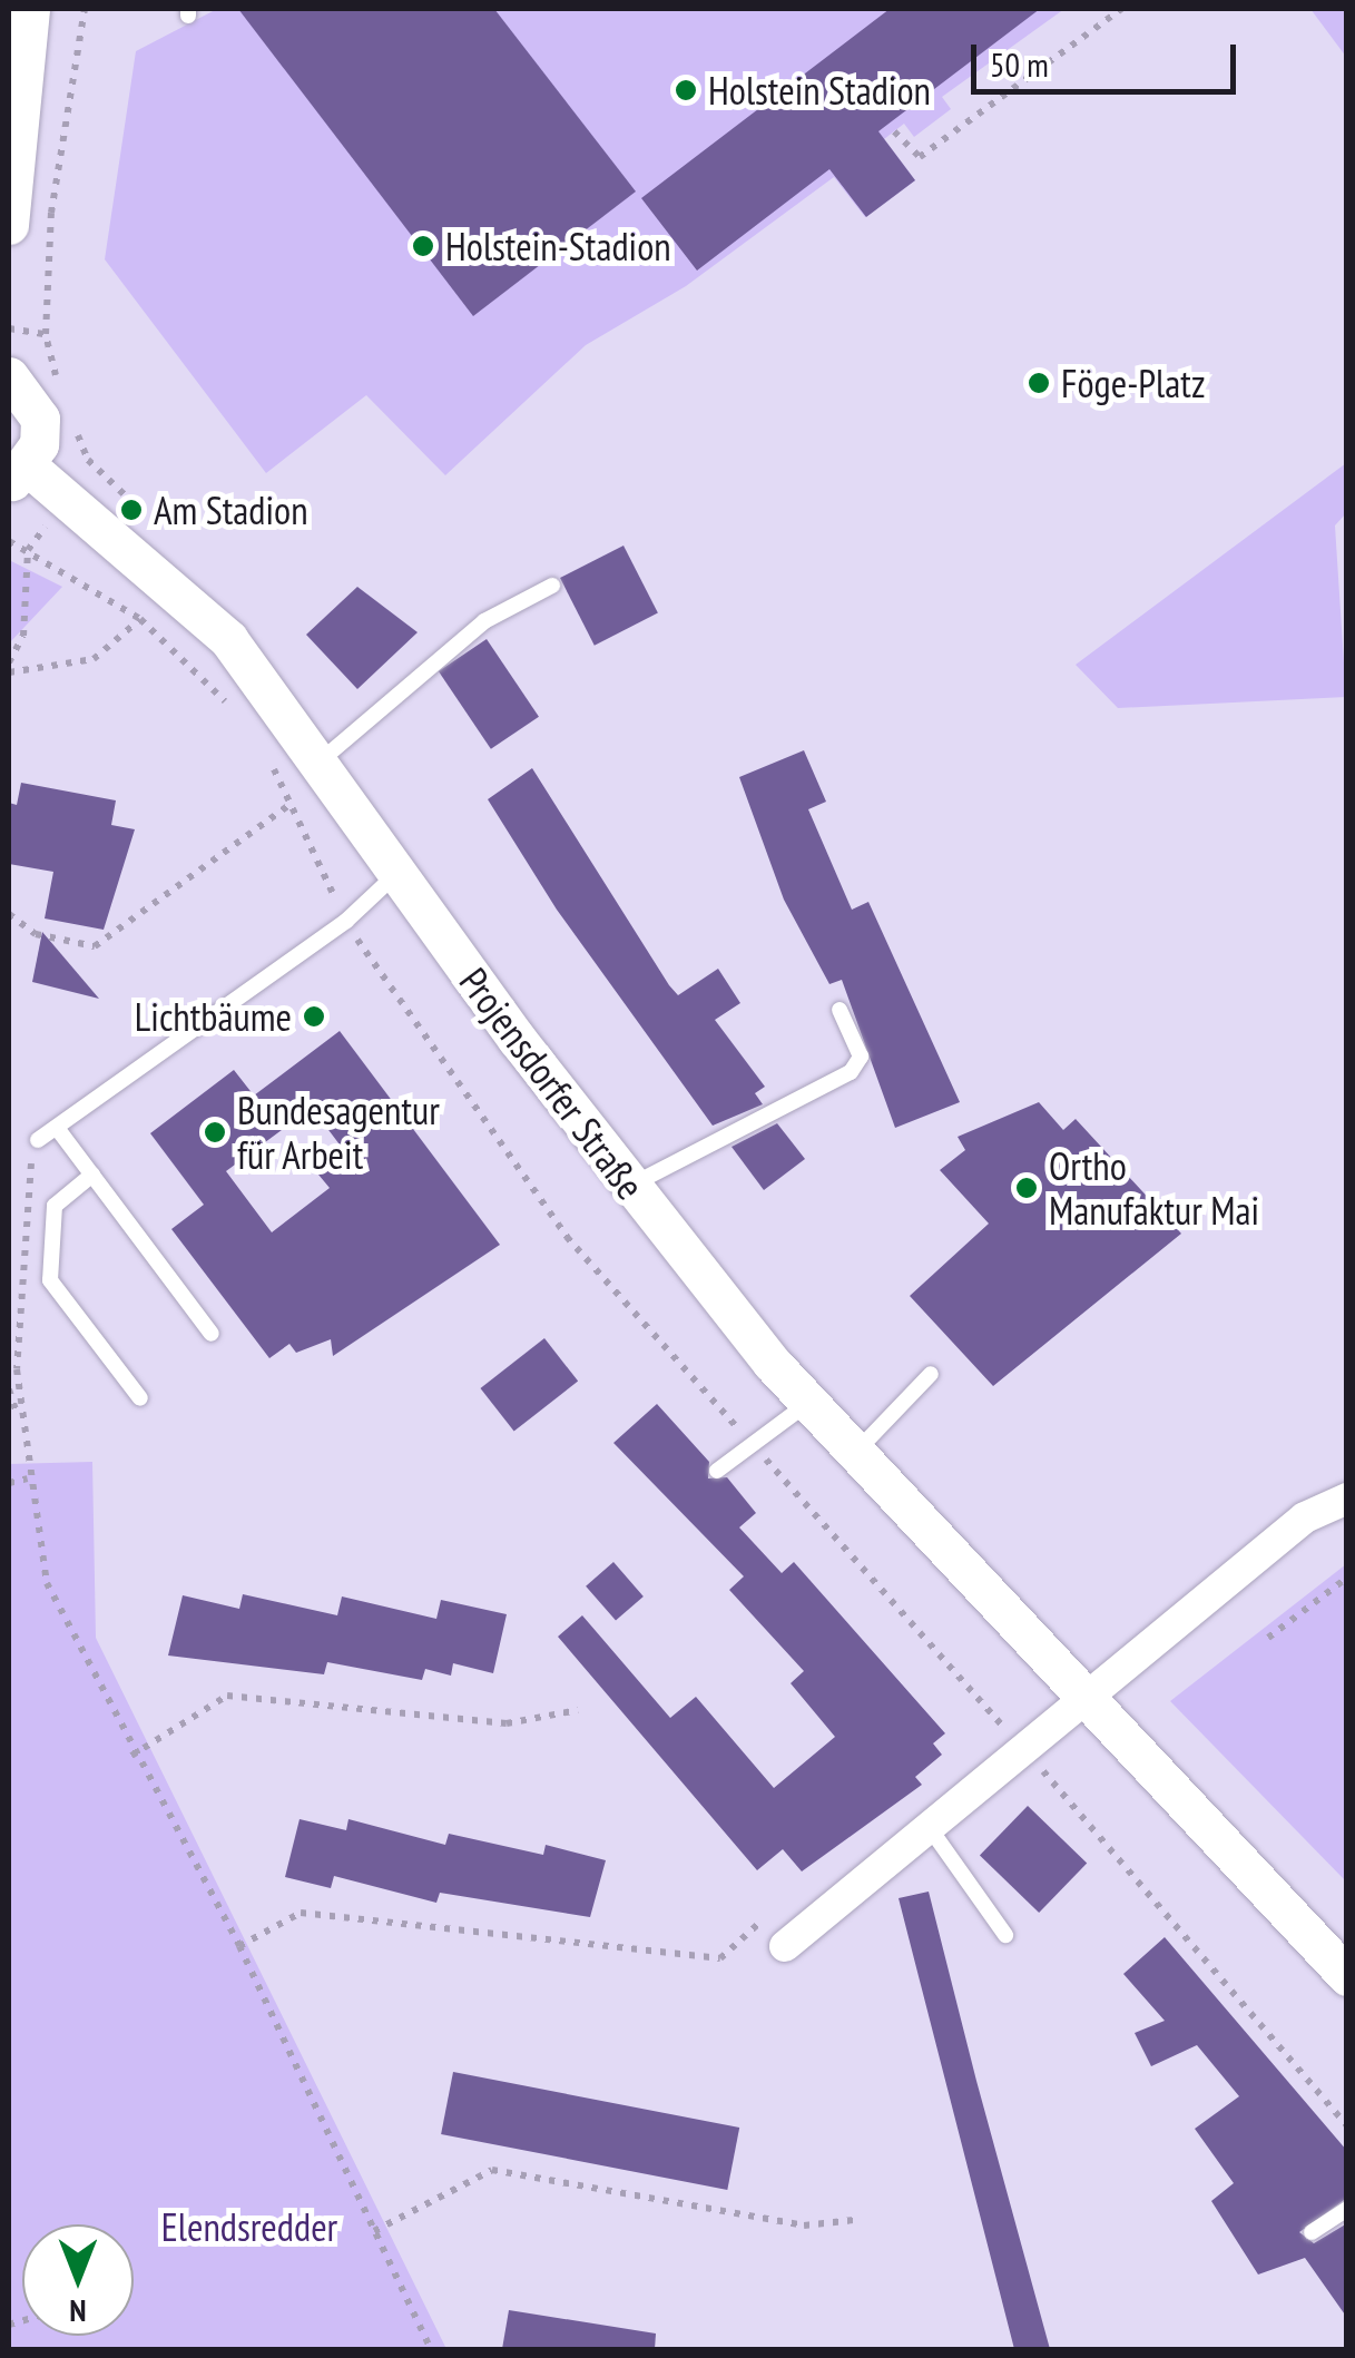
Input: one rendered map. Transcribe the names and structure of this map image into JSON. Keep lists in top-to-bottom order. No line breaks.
{"streets":{"street":["Projensdorfer Straße"]},"parks":["Elendsredder"],"places":["Holstein Stadion","Holstein-Stadion","Föge-Platz","Am Stadion","Lichtbäume","Bundesagentur für Arbeit","Ortho Manufaktur Mai"],"scale_bar":"50 m","north":"bottom"}
